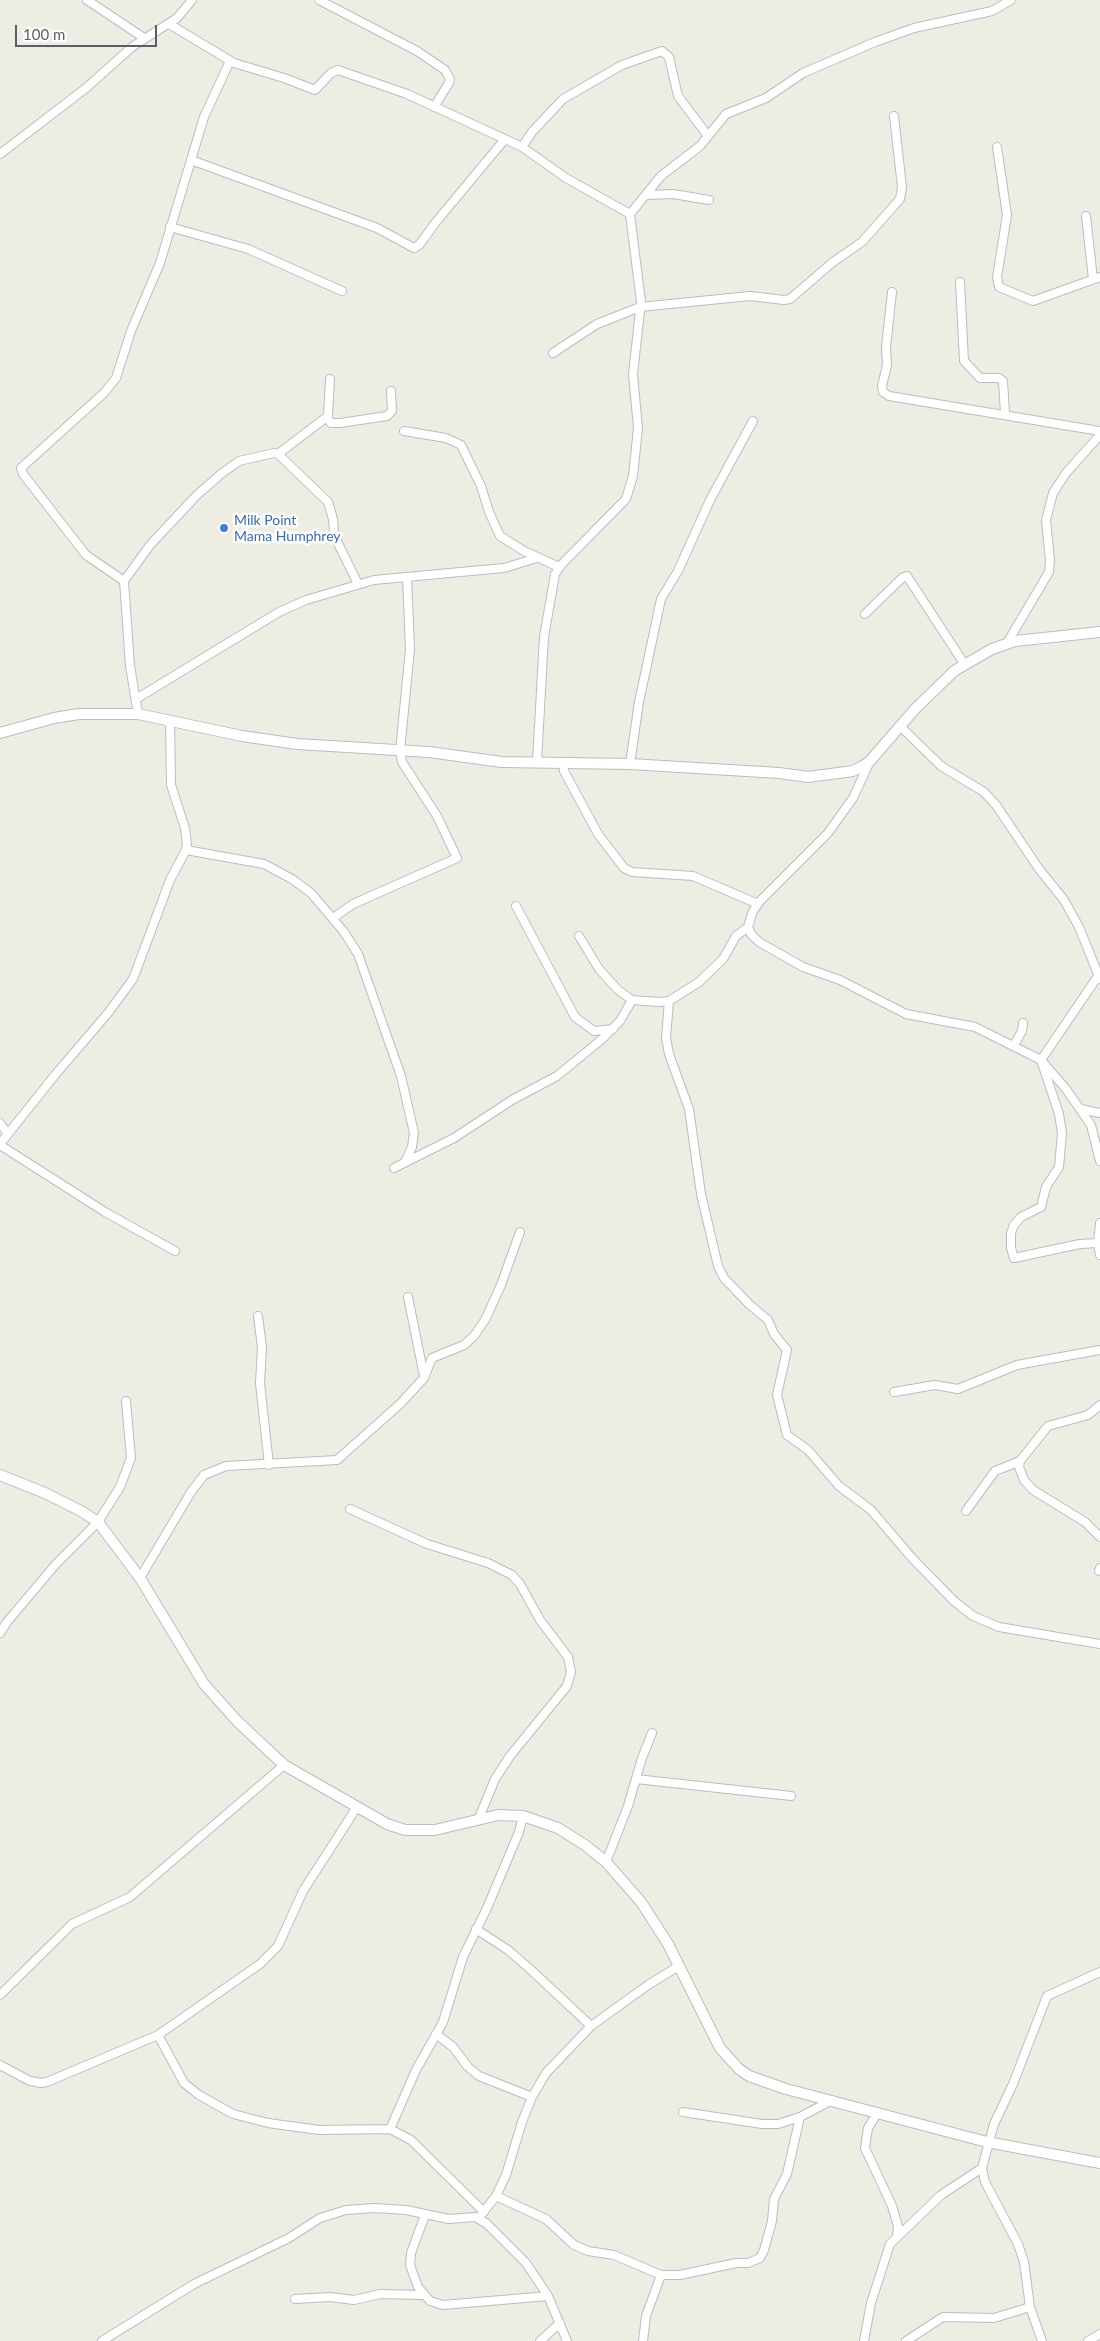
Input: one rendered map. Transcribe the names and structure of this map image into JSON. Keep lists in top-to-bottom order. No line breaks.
{"places":["Milk Point Mama Humphrey"],"scale_bar":"100 m"}
